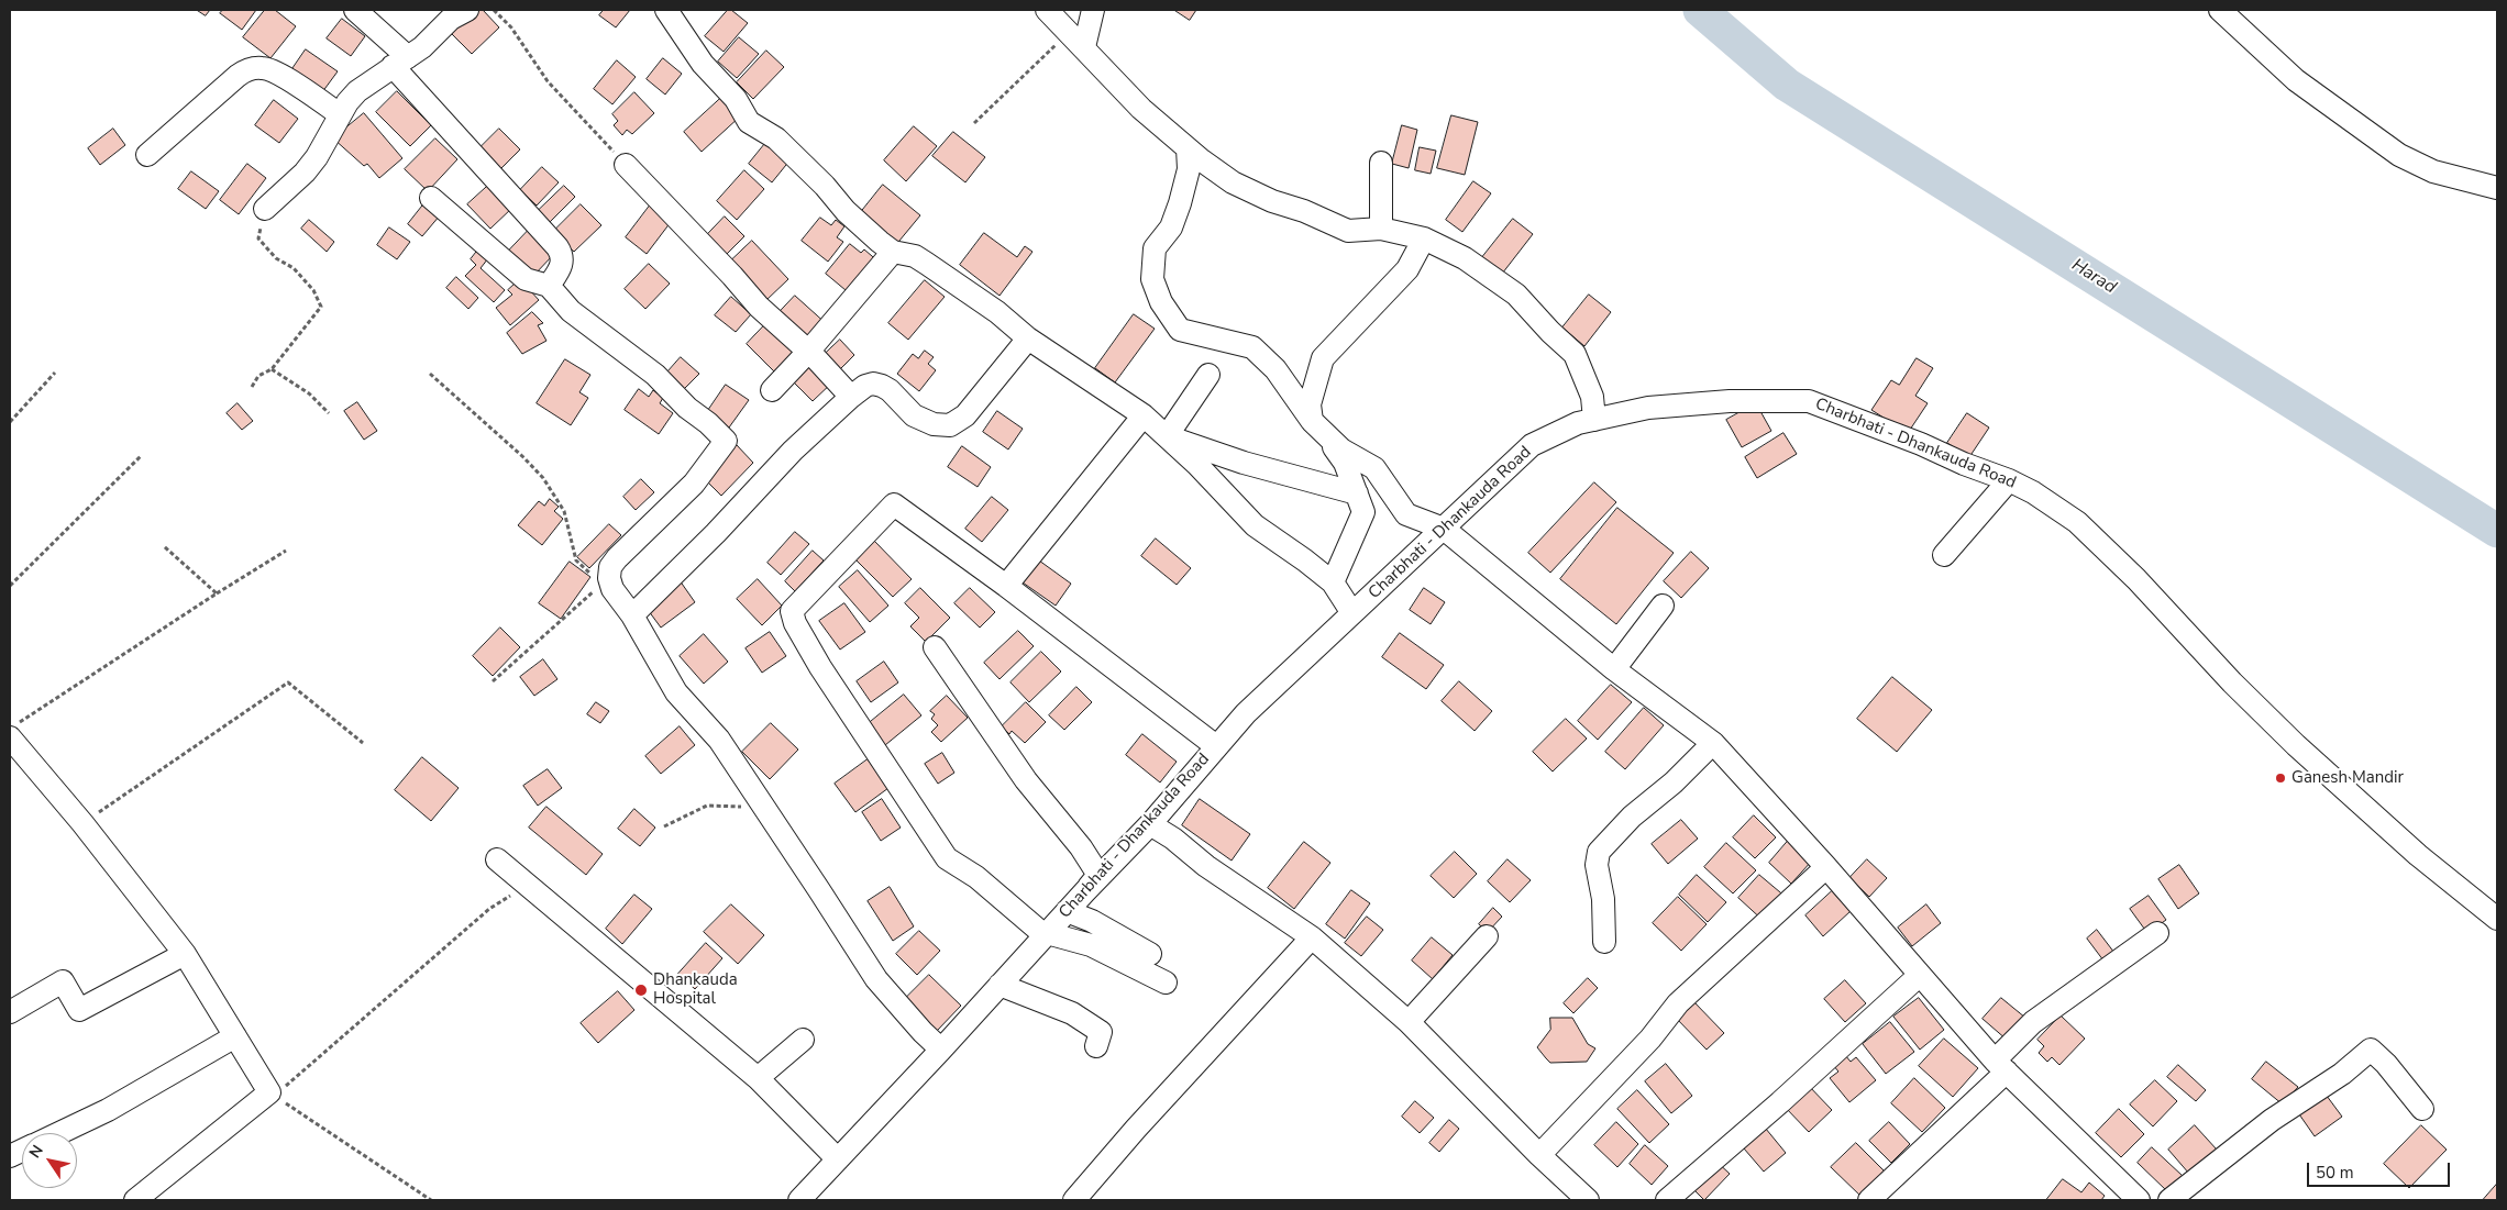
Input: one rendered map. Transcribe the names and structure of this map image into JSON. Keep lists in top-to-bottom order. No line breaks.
{"streets":{"street":["Charbhati - Dhankauda Road"]},"water":["Harad"],"places":["Ganesh Mandir","Dhankauda Hospital"],"scale_bar":"50 m","north":"top left"}
